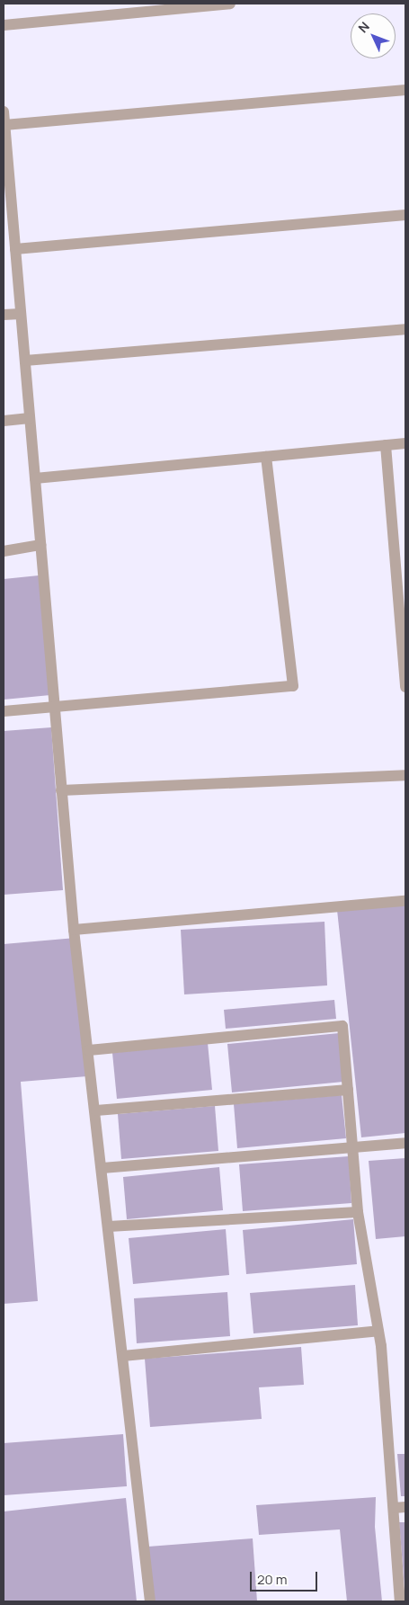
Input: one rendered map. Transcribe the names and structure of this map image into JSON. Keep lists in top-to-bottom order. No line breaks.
{"scale_bar":"20 m","north":"top left"}
